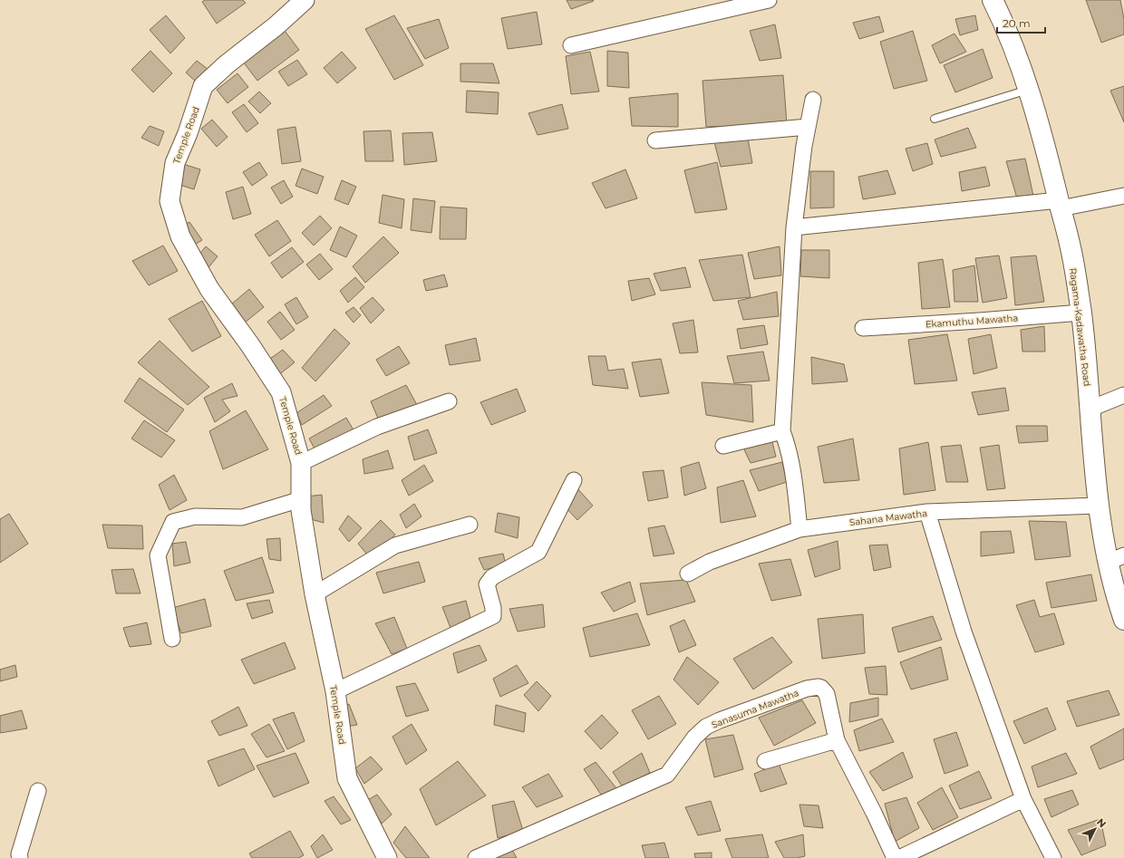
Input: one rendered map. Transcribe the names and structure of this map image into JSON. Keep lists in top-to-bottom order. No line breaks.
{"streets":{"main road":["Ragama-Kadawatha Road"],"street":["Temple Road","Ekamuthu Mawatha","Sahana Mawatha","Sanasuma Mawatha"]},"crossings":[["Ekamuthu Mawatha","Ragama-Kadawatha Road"],["Ragama-Kadawatha Road","Sahana Mawatha"]],"scale_bar":"20 m","north":"top right"}
